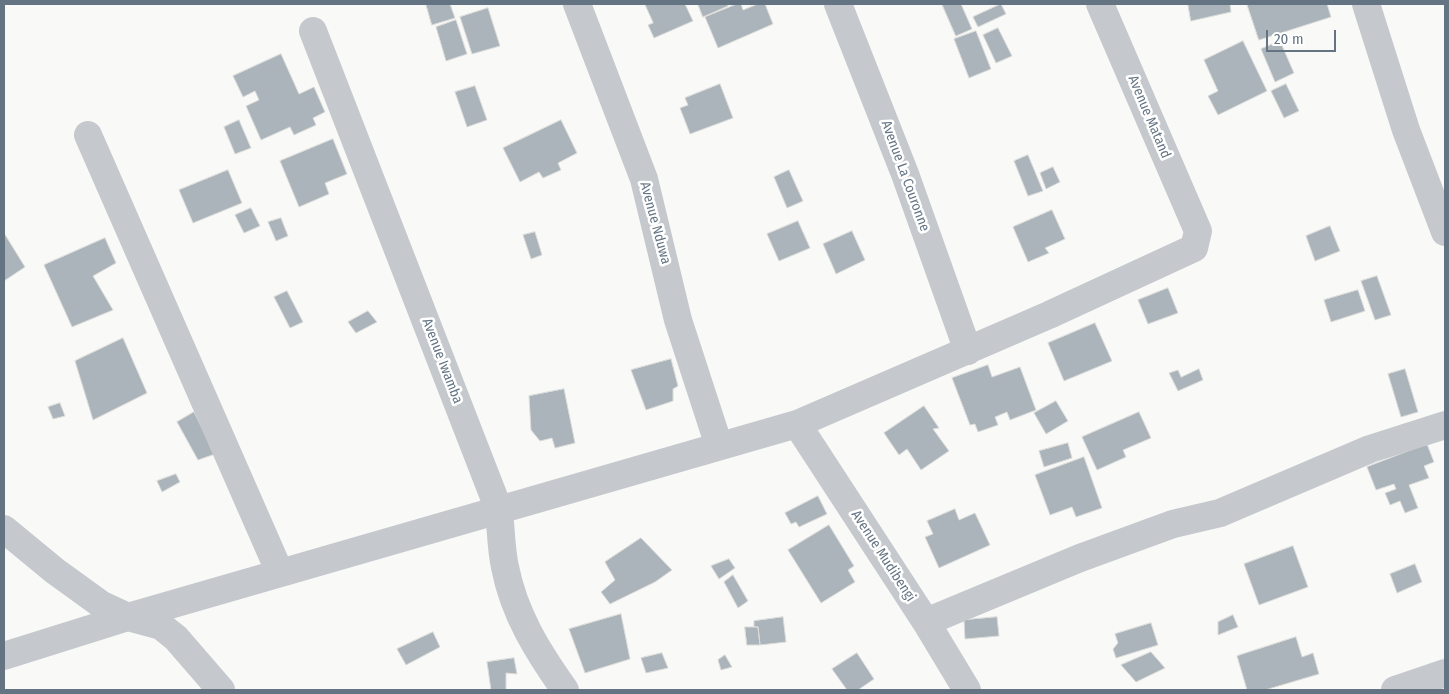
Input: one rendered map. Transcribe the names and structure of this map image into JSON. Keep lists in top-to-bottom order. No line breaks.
{"streets":{"street":["Avenue Matand","Avenue La Couronne","Avenue Nduwa","Avenue Iwamba","Avenue Mudibengi"]},"crossings":[["Avenue Matand","Avenue La Couronne"]],"scale_bar":"20 m"}
